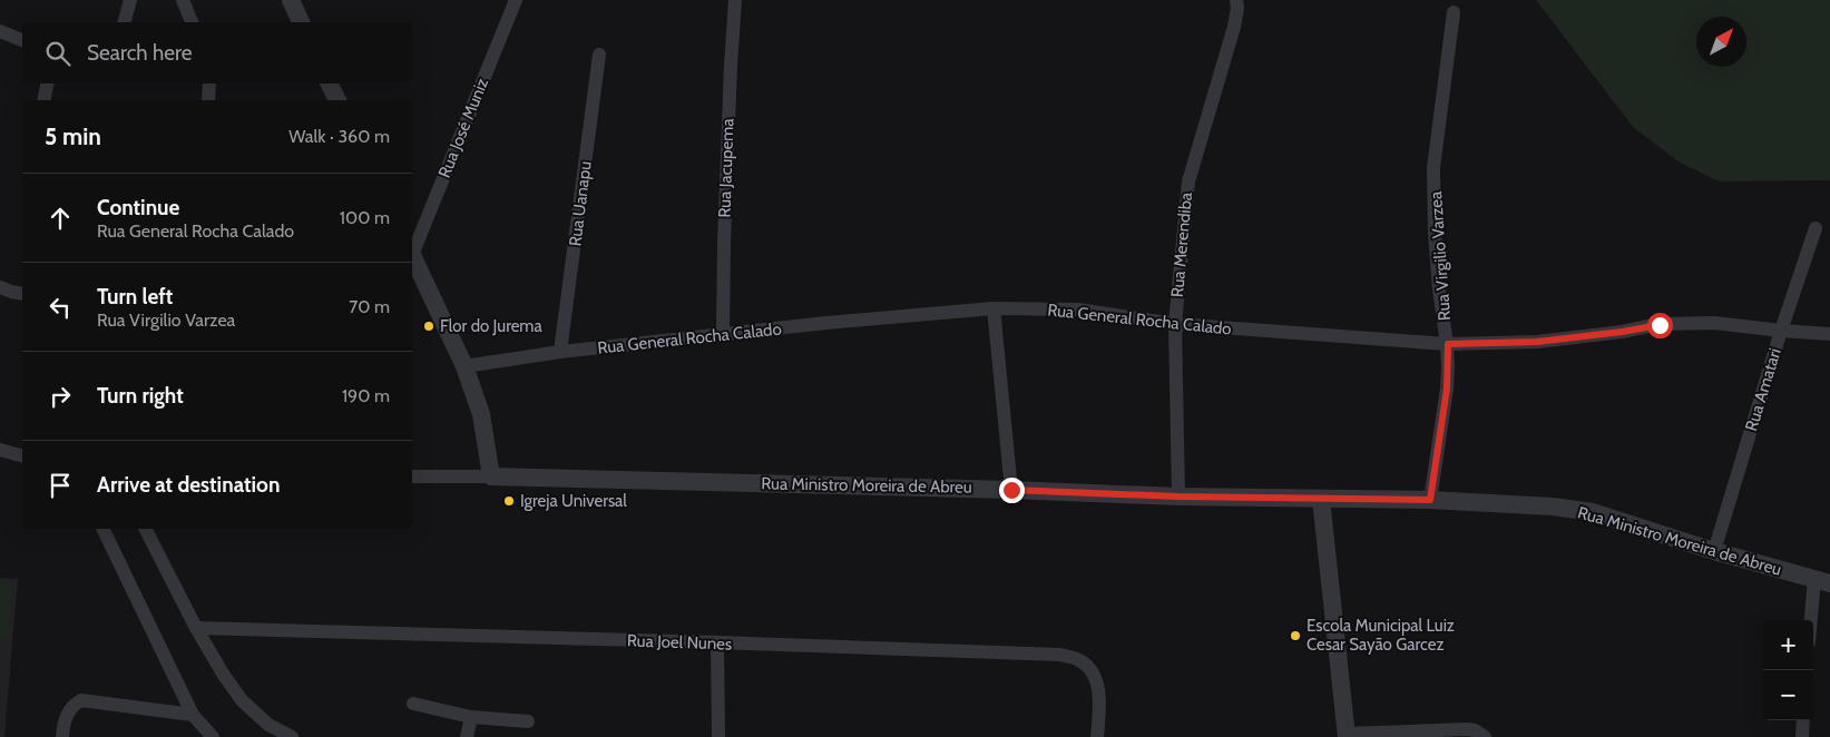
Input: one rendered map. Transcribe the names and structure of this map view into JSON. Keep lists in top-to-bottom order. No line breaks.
{"streets":{"street":["Rua José Muniz","Rua Jacupema","Rua Uanapu","Rua Merendiba","Rua Virgilio Varzea","Rua General Rocha Calado","Rua Amatari","Rua Ministro Moreira de Abreu","Rua Joel Nunes"]},"crossings":[["Rua Jacupema","Rua General Rocha Calado"],["Rua Uanapu","Rua General Rocha Calado"],["Rua Merendiba","Rua General Rocha Calado"],["Rua Merendiba","Rua Ministro Moreira de Abreu"],["Rua Virgilio Varzea","Rua General Rocha Calado"],["Rua Virgilio Varzea","Rua Ministro Moreira de Abreu"],["Rua General Rocha Calado","Rua Amatari"],["Rua Amatari","Rua Ministro Moreira de Abreu"]],"places":["Flor do Jurema","Igreja Universal","Escola Municipal Luiz Cesar Sayão Garcez"],"north":"top right","page":{"search":"Search here","heading":["5 min","Walk · 360 m"],"list":[["Continue","Rua General Rocha Calado","100 m"],["Turn left","Rua Virgilio Varzea","70 m"],["Turn right","190 m"],"Arrive at destination"],"map_buttons":["+","−"]}}
